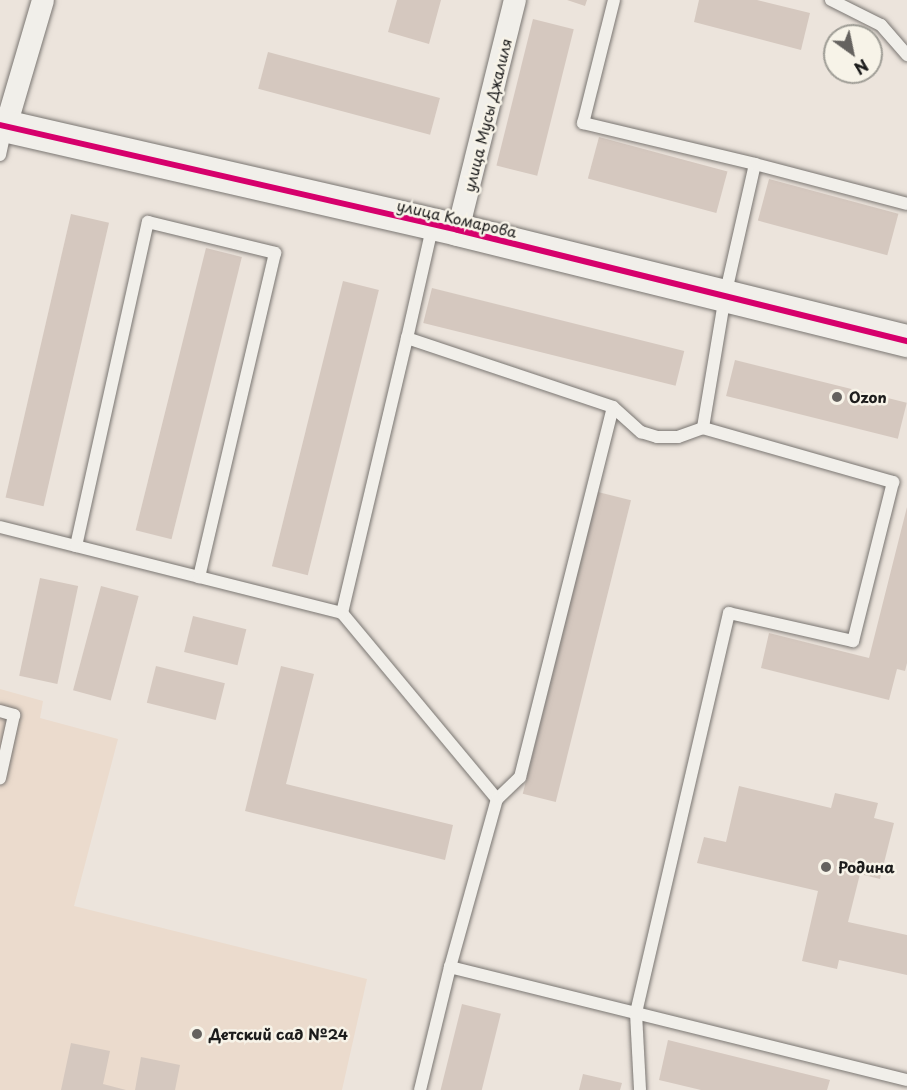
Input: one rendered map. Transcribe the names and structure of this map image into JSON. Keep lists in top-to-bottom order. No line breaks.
{"streets":{"street":["улица Мусы Джалиля","улица Комарова"]},"crossings":[["улица Мусы Джалиля","улица Комарова"]],"places":["Ozon","Родина","Детский сад №24"],"north":"bottom right"}
